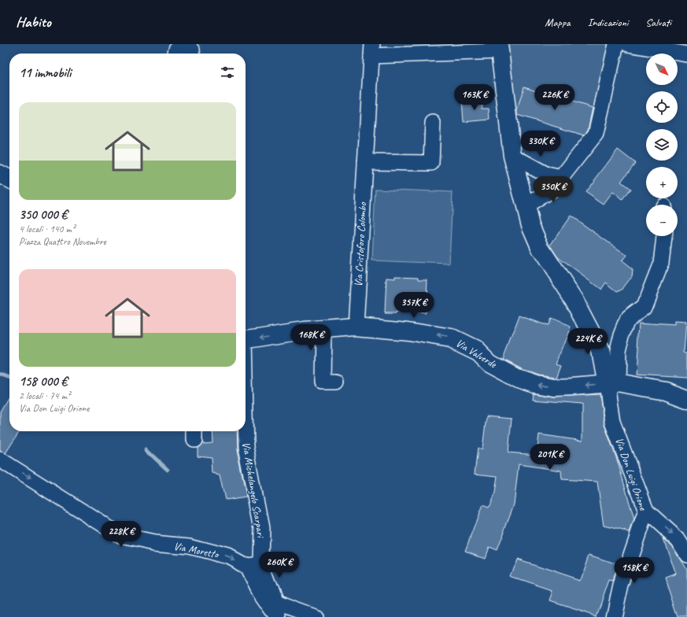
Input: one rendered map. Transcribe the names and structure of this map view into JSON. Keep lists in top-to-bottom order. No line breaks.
{"streets":{"street":["Via Cristoforo Colombo","Via Valverde","Via Don Luigi Orione","Via Michelangelo Scarpari","Via Moretto"]},"crossings":[["Via Cristoforo Colombo","Via Valverde"],["Via Valverde","Via Don Luigi Orione"],["Via Michelangelo Scarpari","Via Moretto"]],"one_way":["Via Valverde","Via Moretto"],"north":"bottom right","page":{"header":"Habito","nav":["Mappa","Indicazioni","Salvati"],"map_buttons":["+","−"],"heading":"11 immobili","price":["163K €","226K €","330K €","350K €","357K €","168K €","224K €","201K €","228K €","260K €","158K €"],"list":[{"name":"350 000 €","note":"4 locali · 140 m² · Piazza Quattro Novembre"},{"name":"158 000 €","note":"2 locali · 74 m² · Via Don Luigi Orione"}]}}
